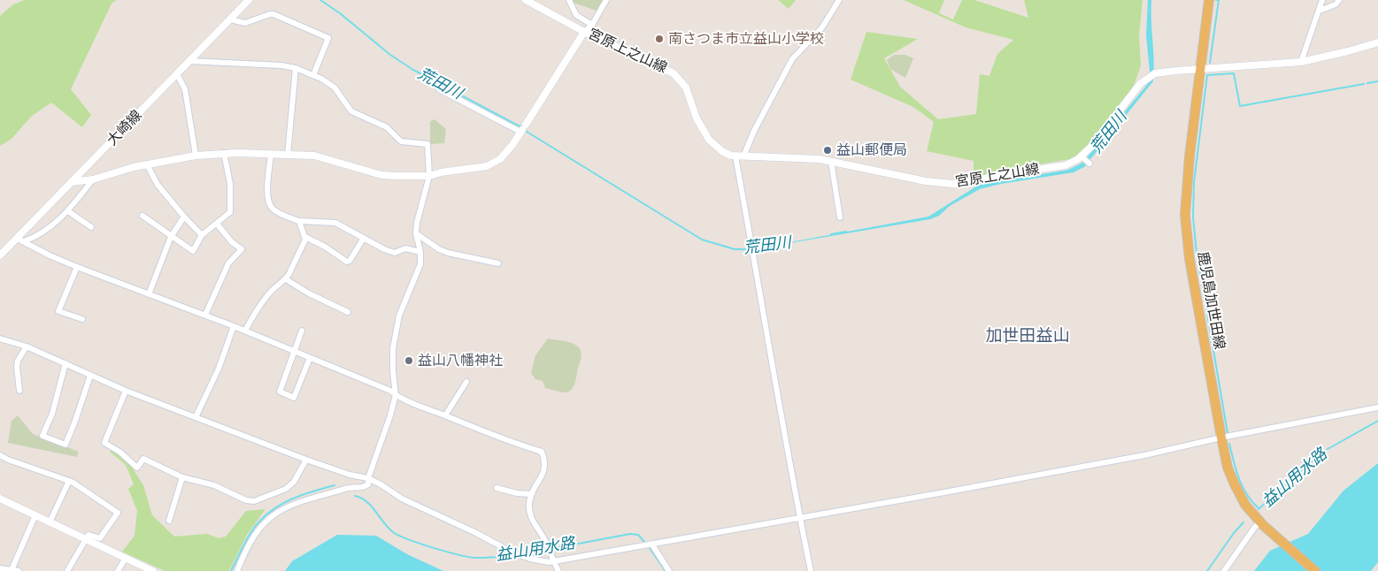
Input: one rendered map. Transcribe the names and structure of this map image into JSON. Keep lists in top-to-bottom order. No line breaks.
{"streets":{"main road":["鹿児島加世田線"],"street":["宮原上之山線","大崎線"]},"districts":["加世田益山"],"water":["荒田川","益山用水路"],"places":["南さつま市立益山小学校","益山郵便局","益山八幡神社"]}
